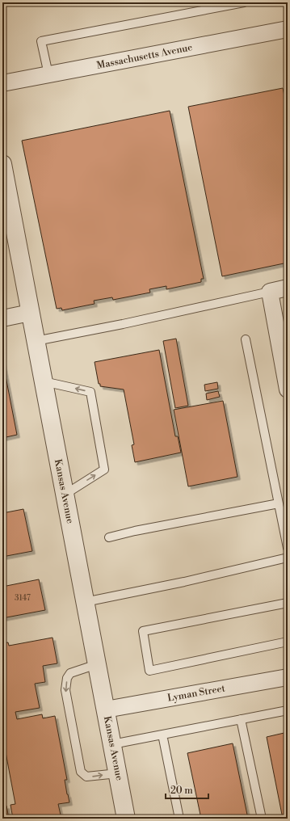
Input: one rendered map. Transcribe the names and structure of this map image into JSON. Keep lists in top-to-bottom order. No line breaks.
{"streets":{"street":["Massachusetts Avenue","Kansas Avenue","Lyman Street"]},"crossings":[["Kansas Avenue","Lyman Street"]],"house_numbers":["3147"],"scale_bar":"20 m"}
